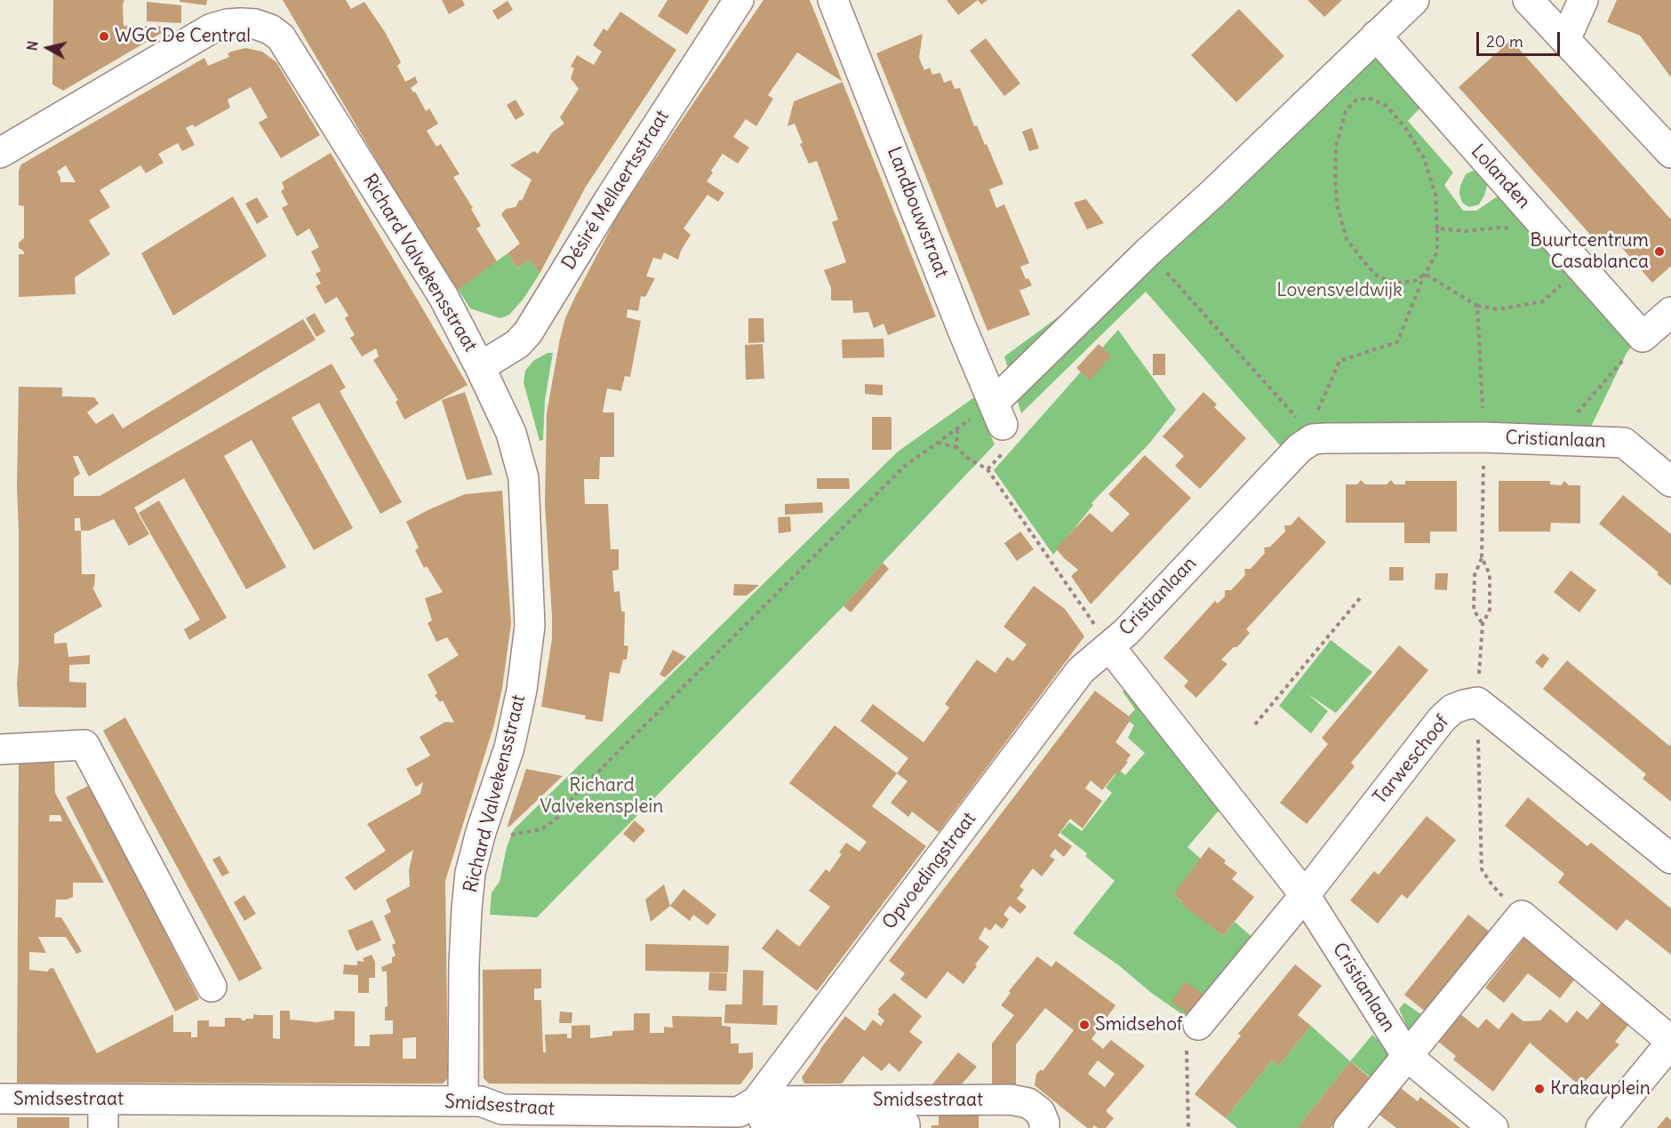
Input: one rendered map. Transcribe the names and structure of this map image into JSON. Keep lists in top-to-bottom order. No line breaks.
{"streets":{"street":["Lolanden","Désiré Mellaertsstraat","Landbouwstraat","Richard Valvekensstraat","Cristianlaan","Tarweschoof","Opvoedingstraat","Smidsestraat"]},"crossings":[["Désiré Mellaertsstraat","Richard Valvekensstraat"],["Richard Valvekensstraat","Smidsestraat"],["Cristianlaan","Tarweschoof"],["Cristianlaan","Opvoedingstraat"],["Opvoedingstraat","Smidsestraat"]],"parks":["Lovensveldwijk","Richard Valvekensplein"],"places":["WGC De Central","Buurtcentrum Casablanca","Smidsehof","Krakauplein"],"scale_bar":"20 m","north":"left"}
